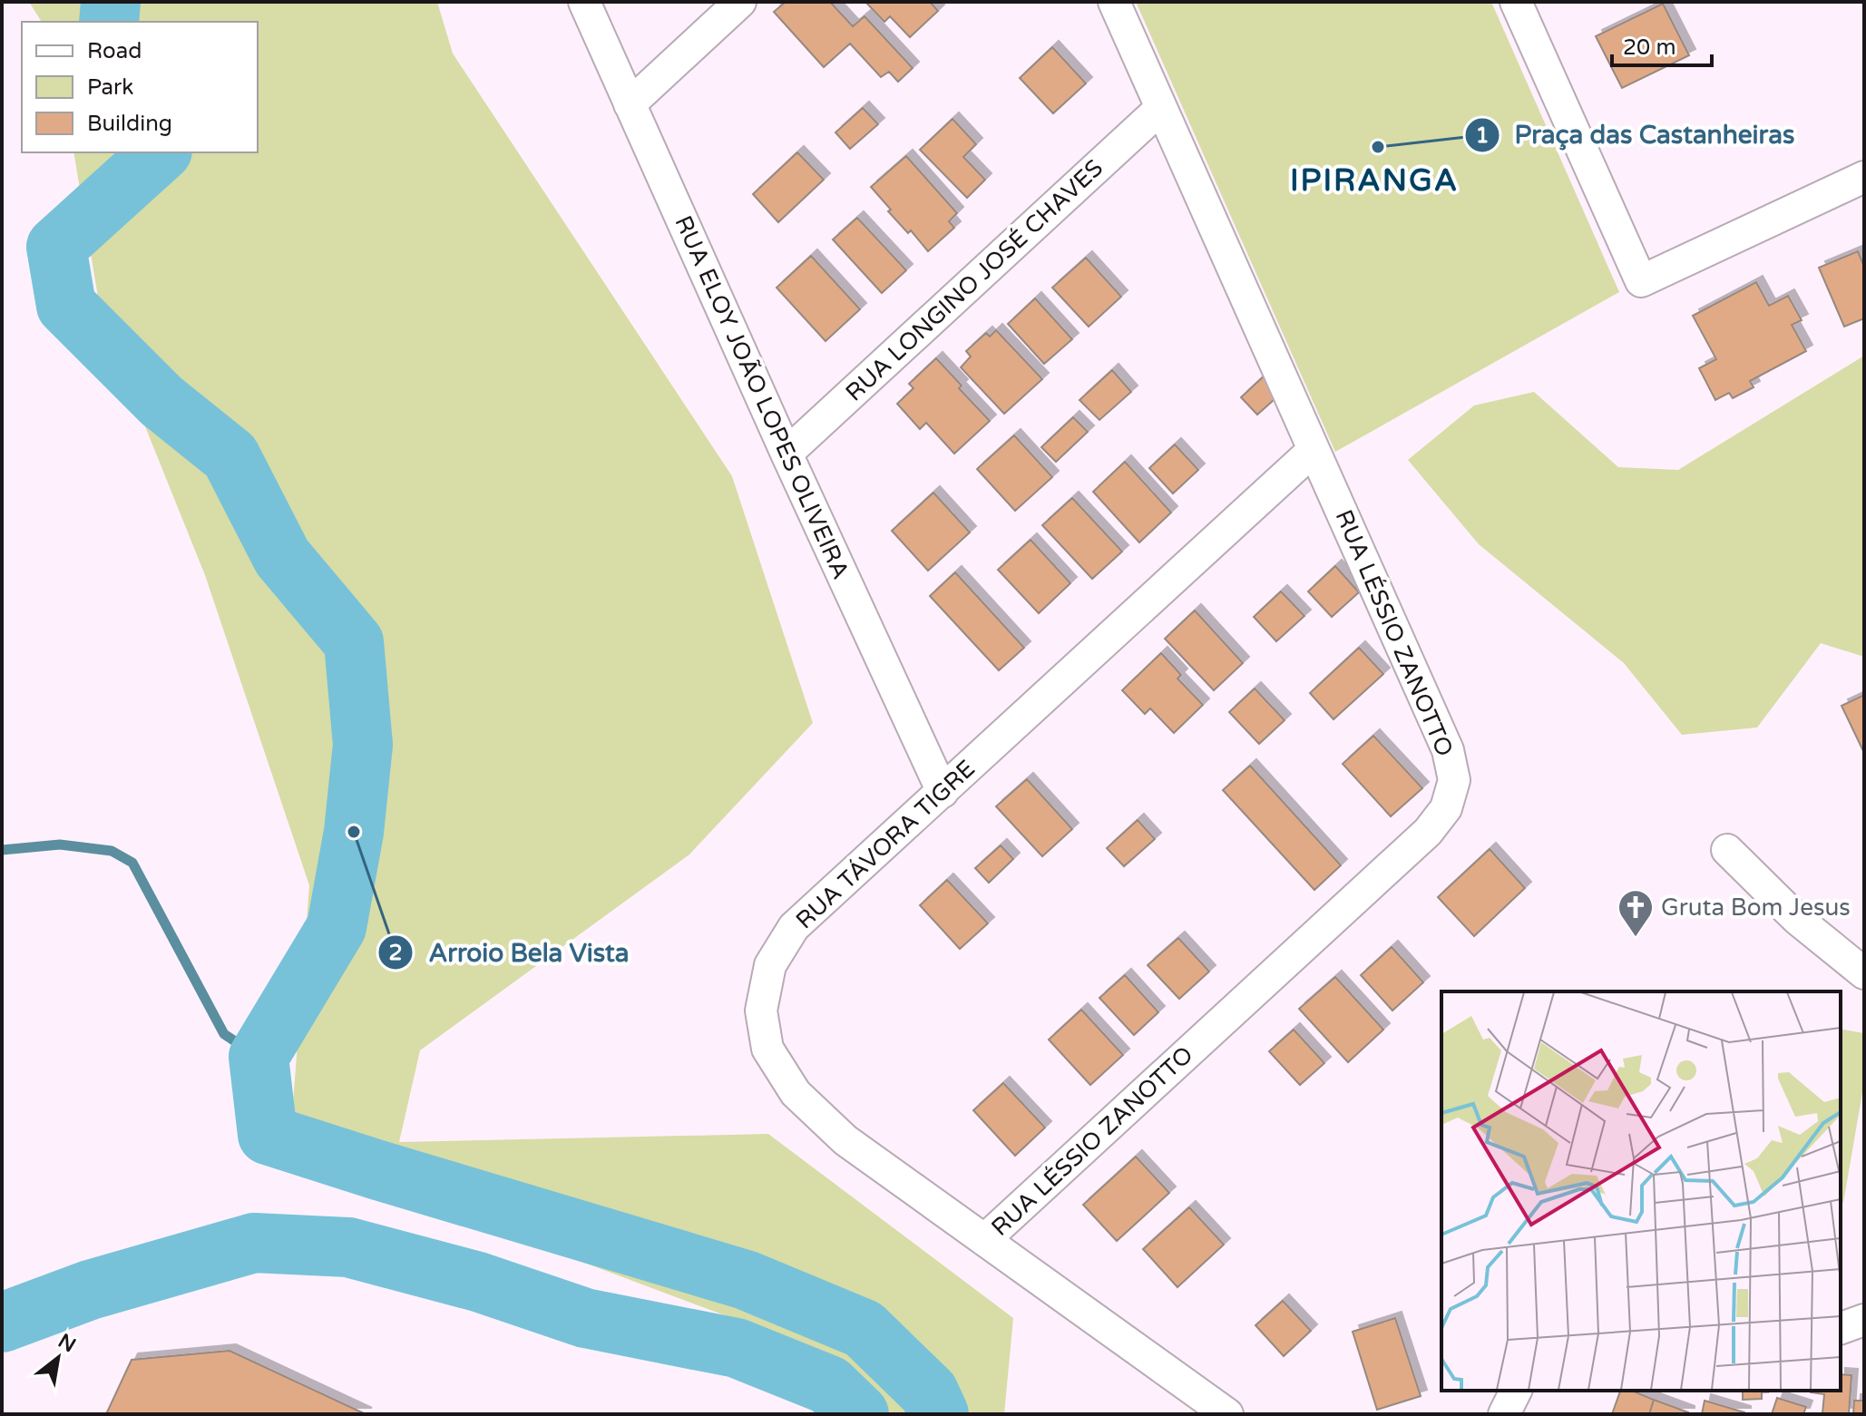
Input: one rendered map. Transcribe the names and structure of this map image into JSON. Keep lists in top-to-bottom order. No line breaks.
{"streets":{"street":["RUA LONGINO JOSÉ CHAVES","RUA ELOY JOÃO LOPES OLIVEIRA","RUA LÉSSIO ZANOTTO","RUA TÁVORA TIGRE"]},"crossings":[["RUA LONGINO JOSÉ CHAVES","RUA ELOY JOÃO LOPES OLIVEIRA"],["RUA LONGINO JOSÉ CHAVES","RUA LÉSSIO ZANOTTO"],["RUA ELOY JOÃO LOPES OLIVEIRA","RUA TÁVORA TIGRE"],["RUA LÉSSIO ZANOTTO","RUA TÁVORA TIGRE"]],"districts":["IPIRANGA"],"places":{"other":["Praça das Castanheiras","Arroio Bela Vista"],"church":["Gruta Bom Jesus"]},"legend":["Road","Park","Building"],"scale_bar":"20 m","north":"top right"}
